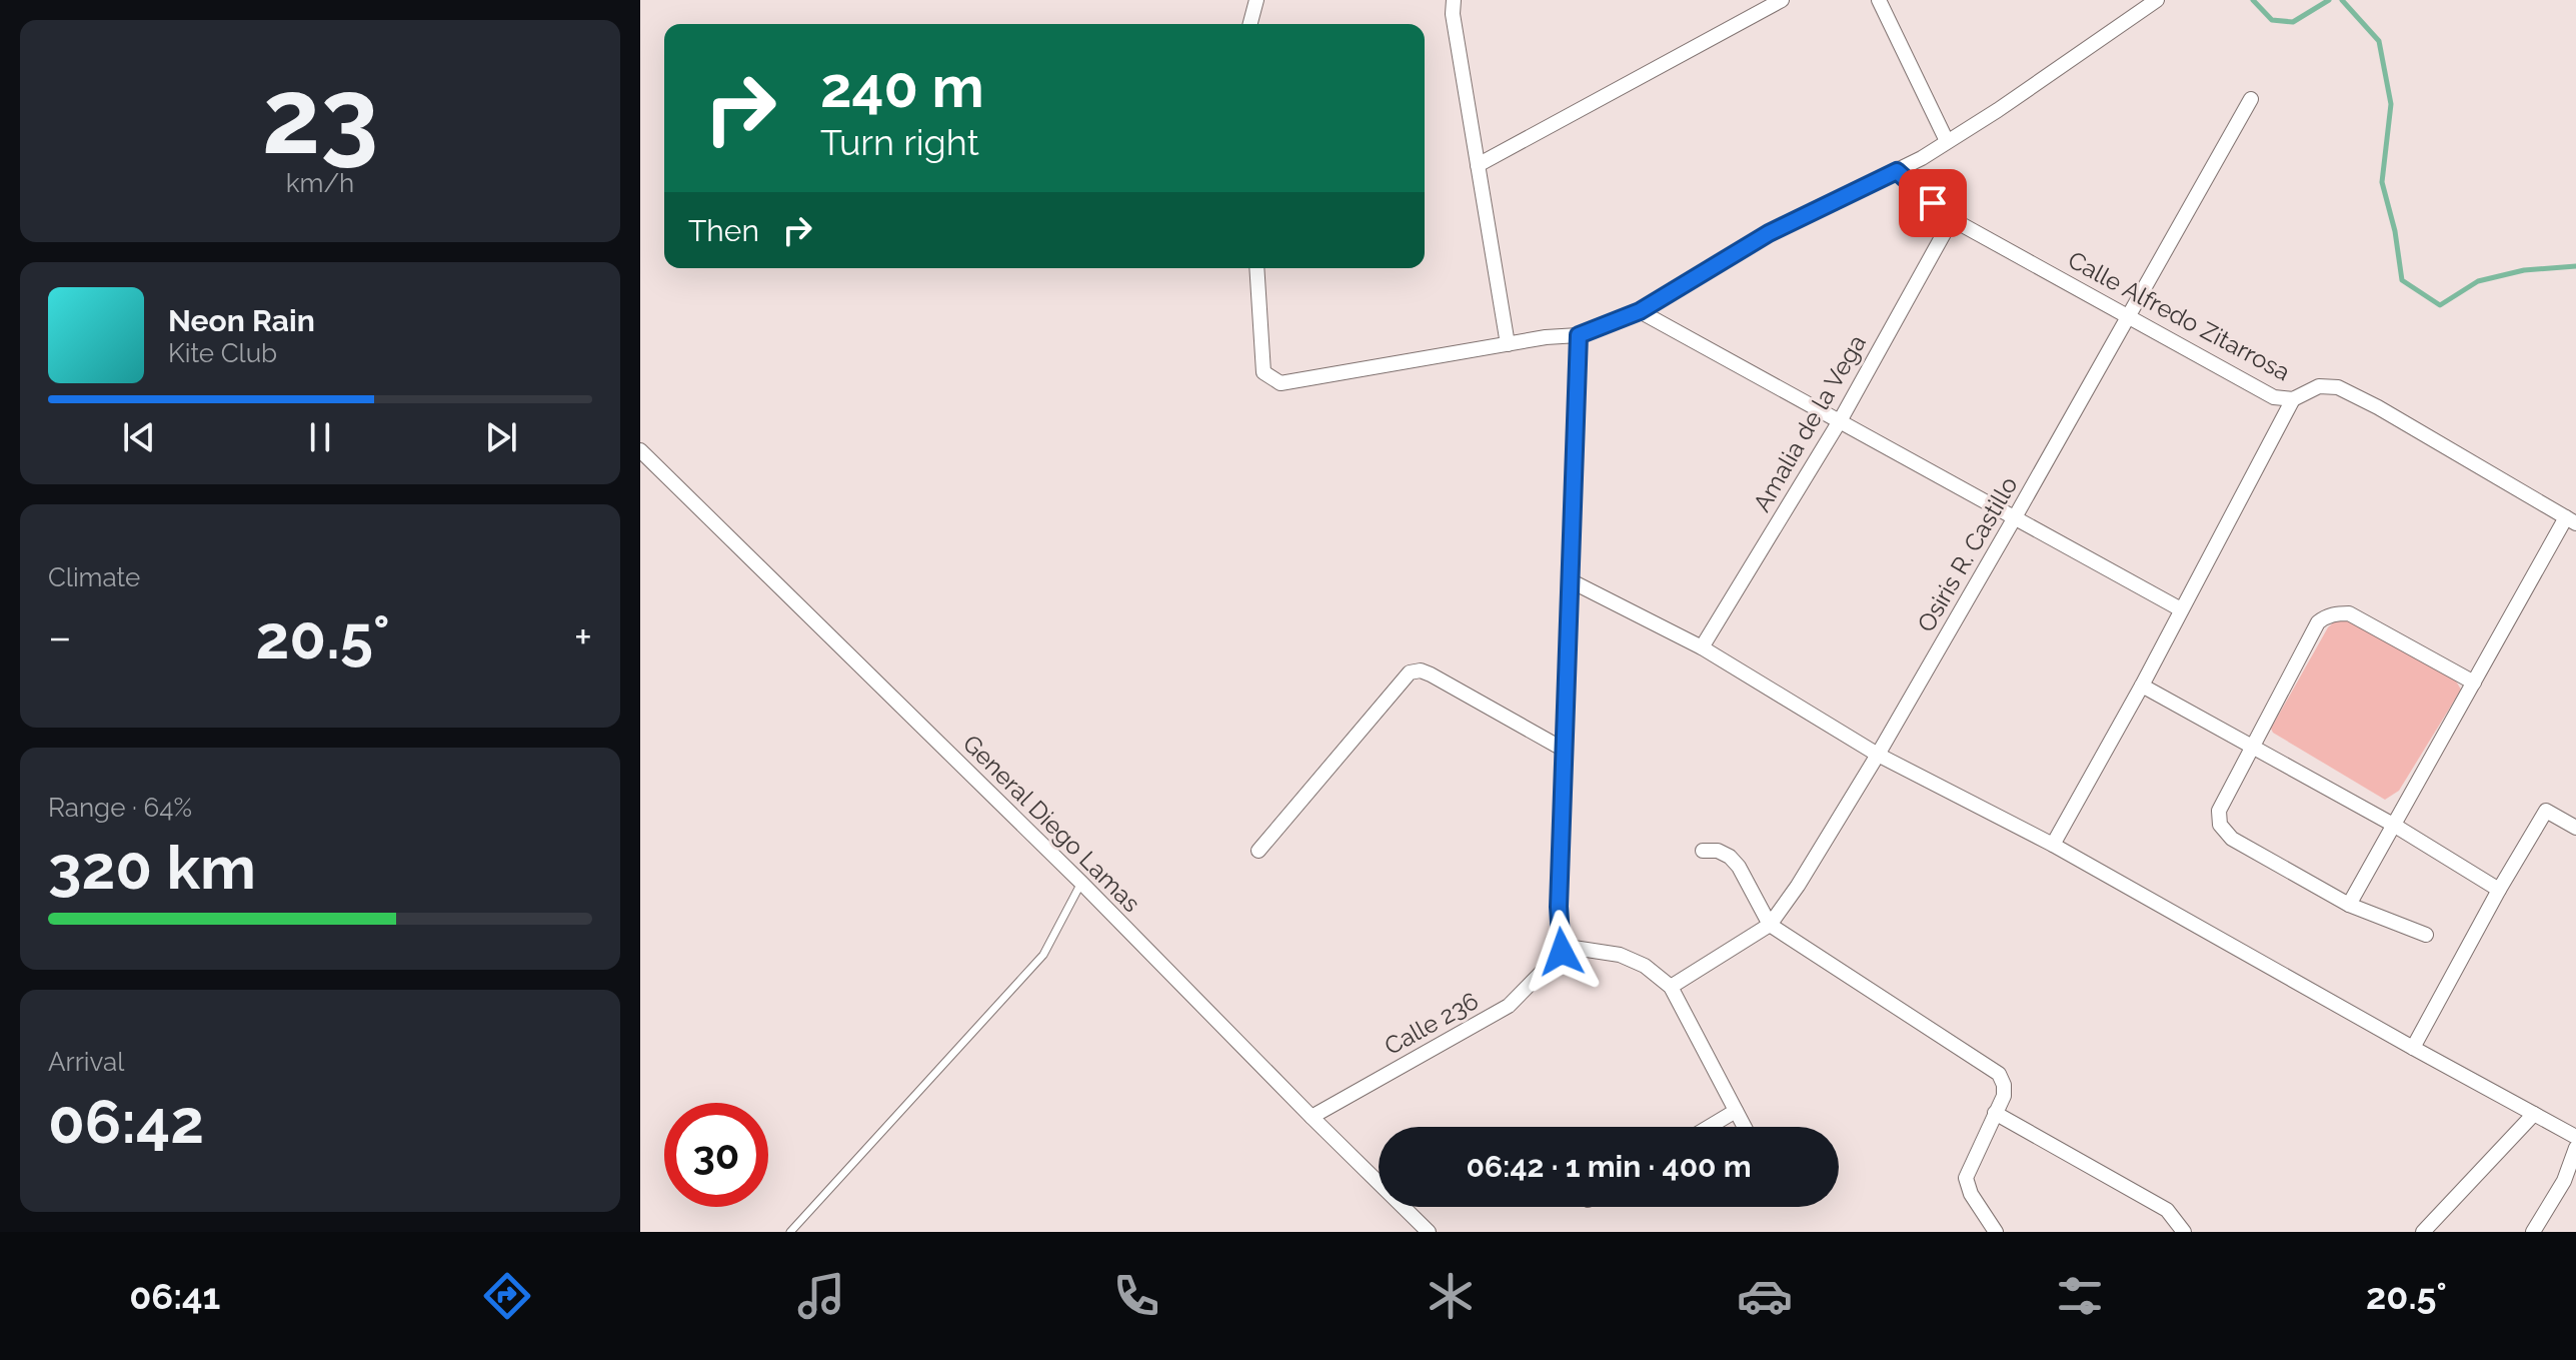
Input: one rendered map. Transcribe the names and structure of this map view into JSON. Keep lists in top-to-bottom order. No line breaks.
{"streets":{"street":["Calle Alfredo Zitarrosa","Amalia de la Vega","Osiris R. Castillo","General Diego Lamas","Calle 236"]},"crossings":[["Calle Alfredo Zitarrosa","Amalia de la Vega"],["Calle Alfredo Zitarrosa","Osiris R. Castillo"],["General Diego Lamas","Calle 236"]],"page":{"tile":[["23","km/h"],"Climate",["Range · 64%","320 km"],["Arrival","06:42"]],"turn":["240 m","Turn right"],"then":"Then","song":["Neon Rain","Kite Club"],"heat":["−","20.5°","+"],"limit":"30","trip":"06:42 · 1 min · 400 m","tabs":["06:41","20.5°"]}}
